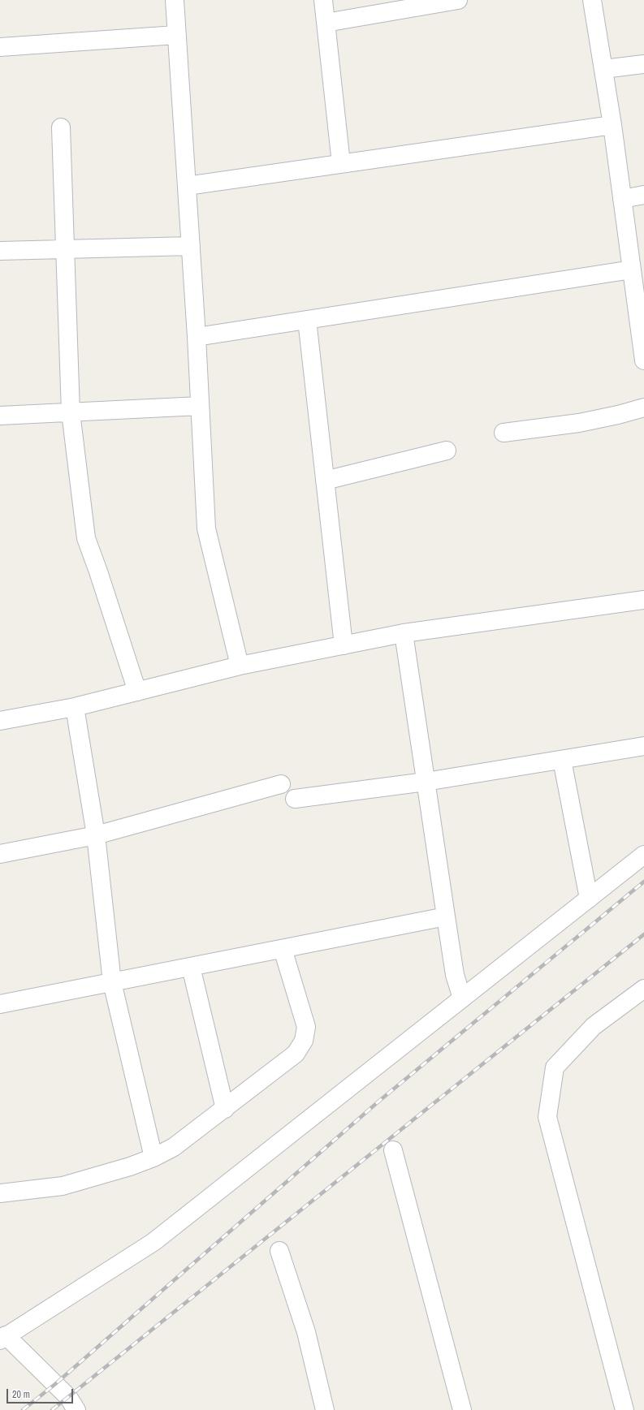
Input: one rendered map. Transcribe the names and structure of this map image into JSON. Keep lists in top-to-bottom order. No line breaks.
{"scale_bar":"20 m"}
